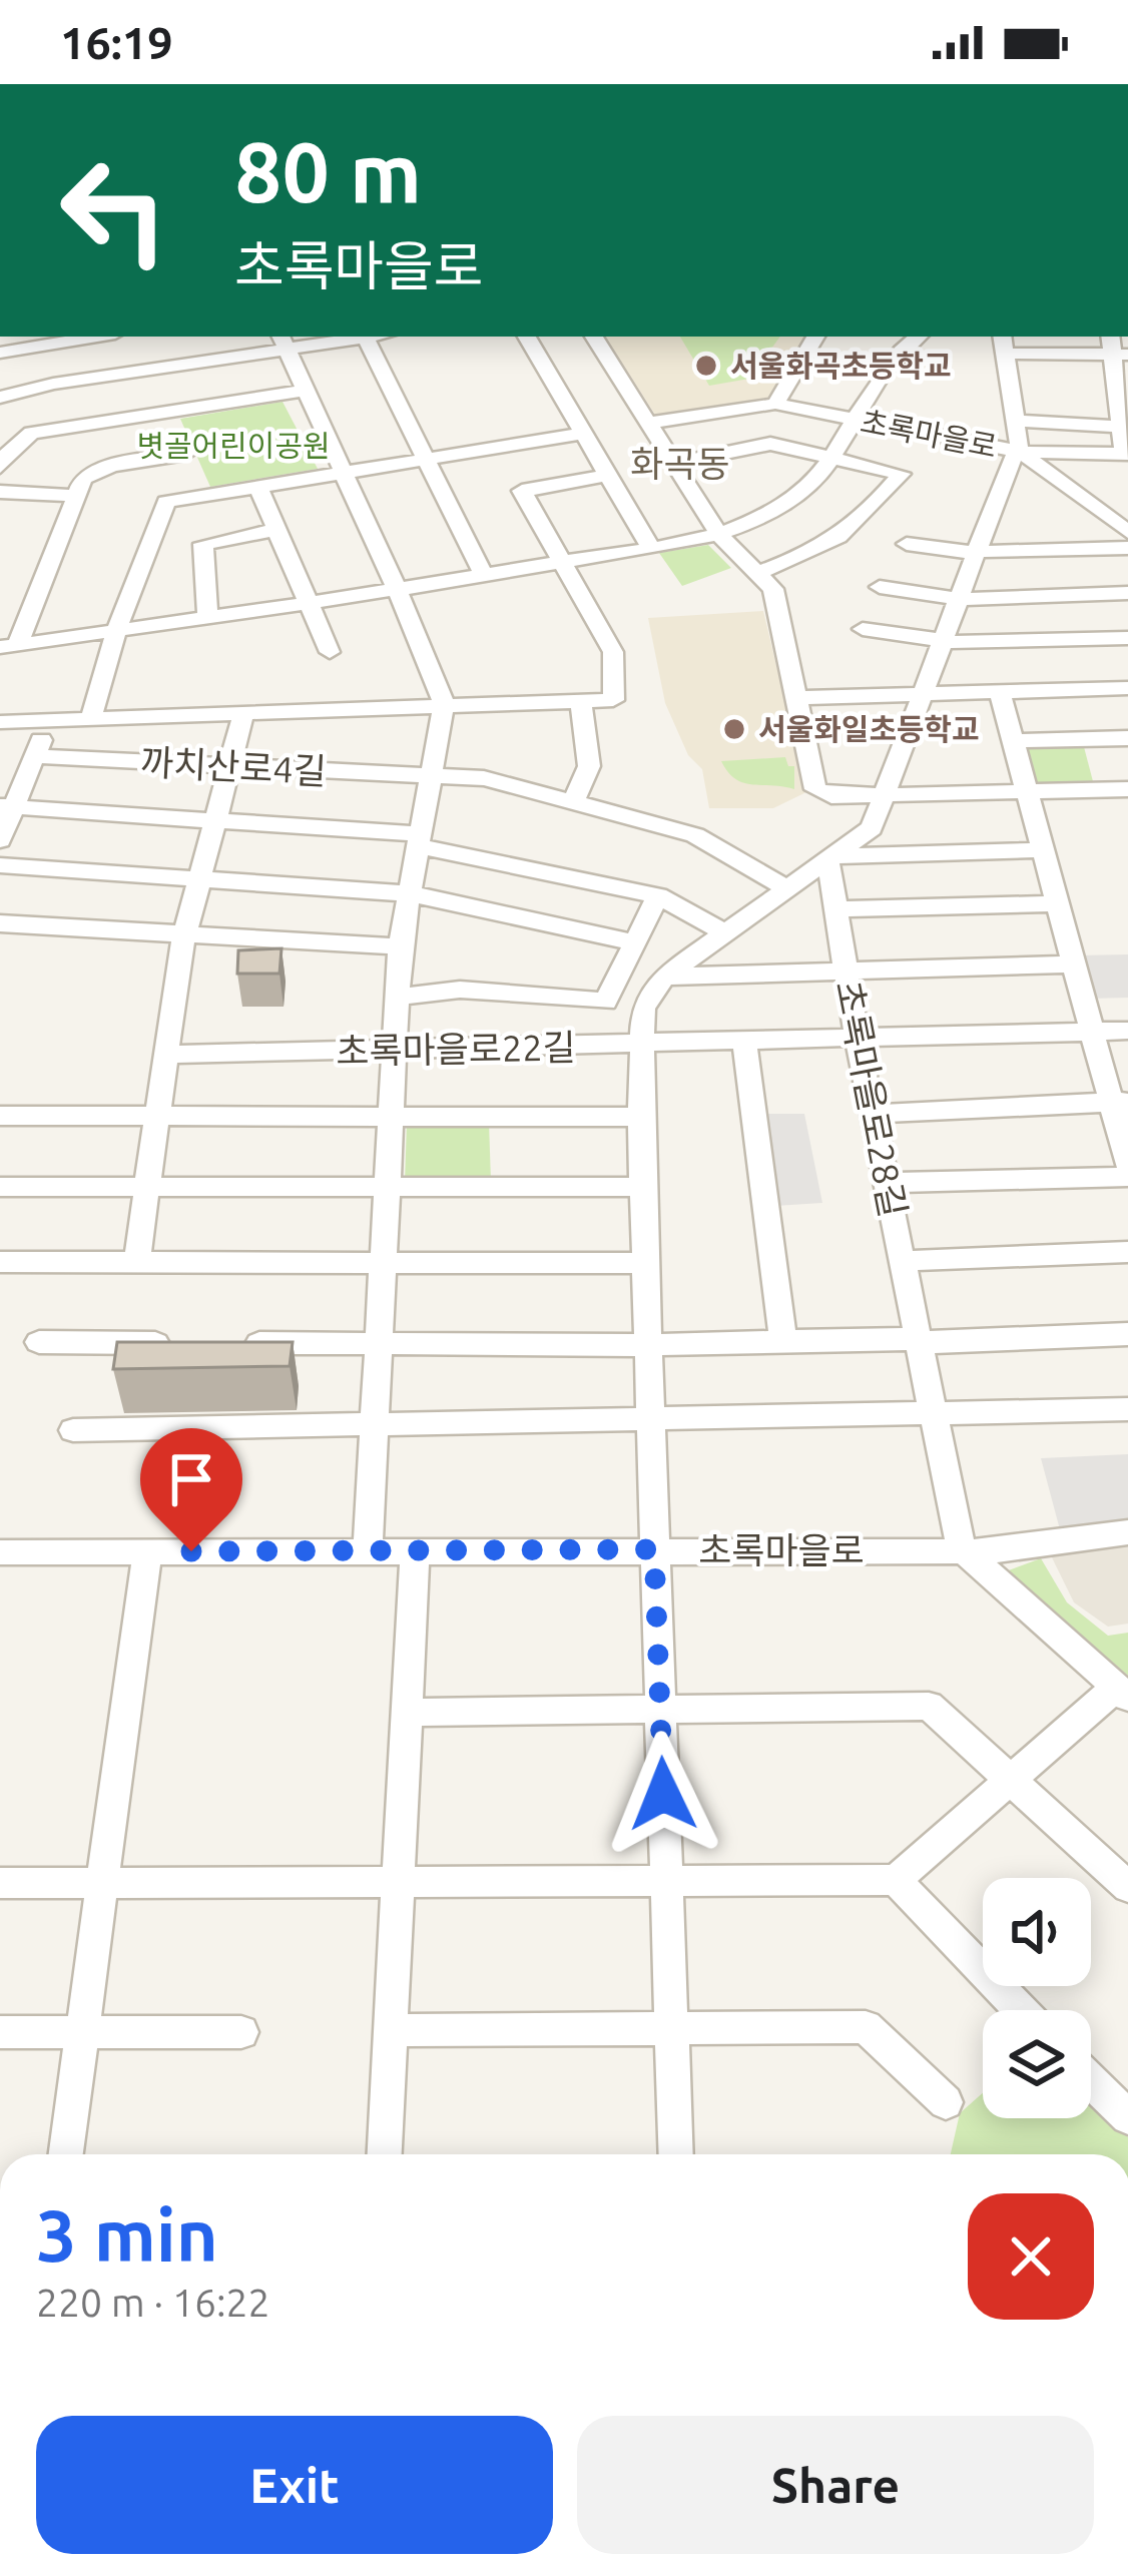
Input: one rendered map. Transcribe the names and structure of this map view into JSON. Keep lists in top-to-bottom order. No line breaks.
{"streets":{"street":["초록마을로","까치산로4길","초록마을로22길","초록마을로28길"]},"crossings":[["초록마을로","초록마을로28길"],["초록마을로22길","초록마을로28길"]],"districts":["화곡동"],"parks":["볏골어린이공원"],"places":["서울화곡초등학교","서울화일초등학교"],"page":{"status":"16:19","turn":["80 m","초록마을로"],"heading":["3 min","220 m · 16:22"],"buttons":["Exit","Share"]}}
